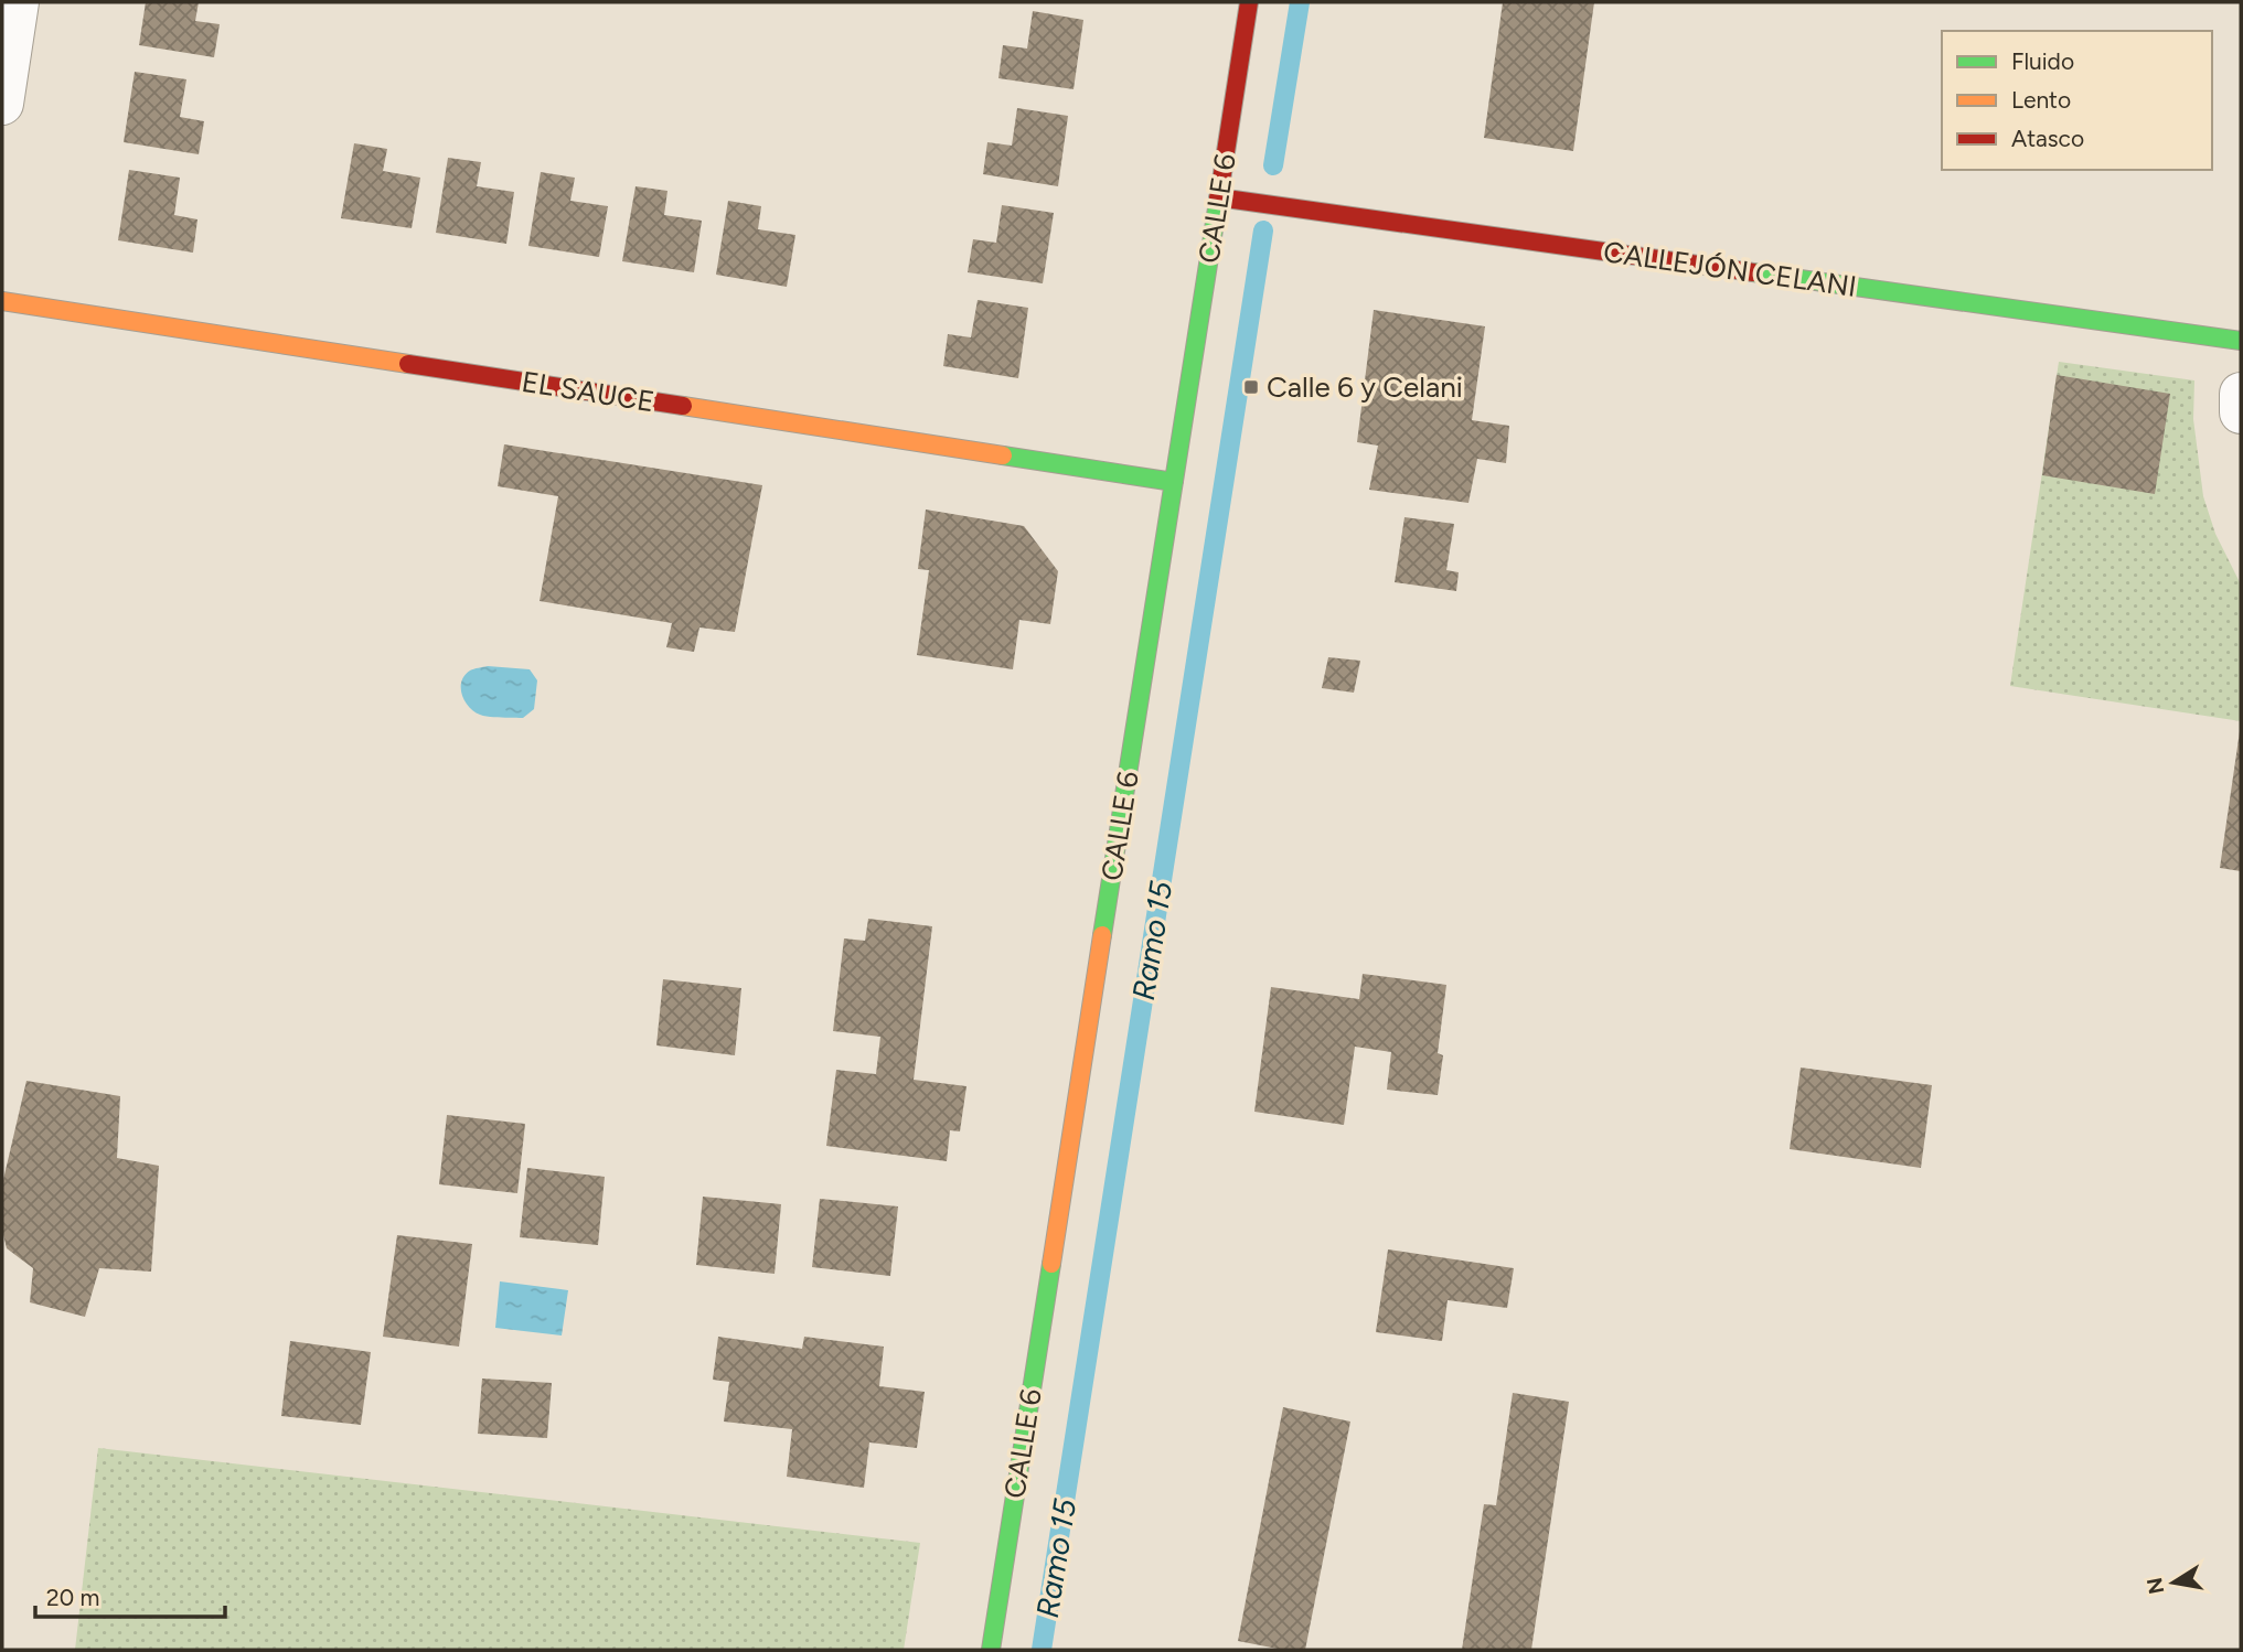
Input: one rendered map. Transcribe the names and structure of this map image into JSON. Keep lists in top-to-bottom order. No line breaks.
{"streets":{"street":["CALLE 6","CALLEJÓN CELANI","EL SAUCE"]},"crossings":[["CALLE 6","CALLEJÓN CELANI"],["CALLE 6","EL SAUCE"]],"water":["Ramo 15"],"places":{"transit":["Calle 6 y Celani"]},"legend":["Fluido","Lento","Atasco"],"scale_bar":"20 m","north":"left"}
